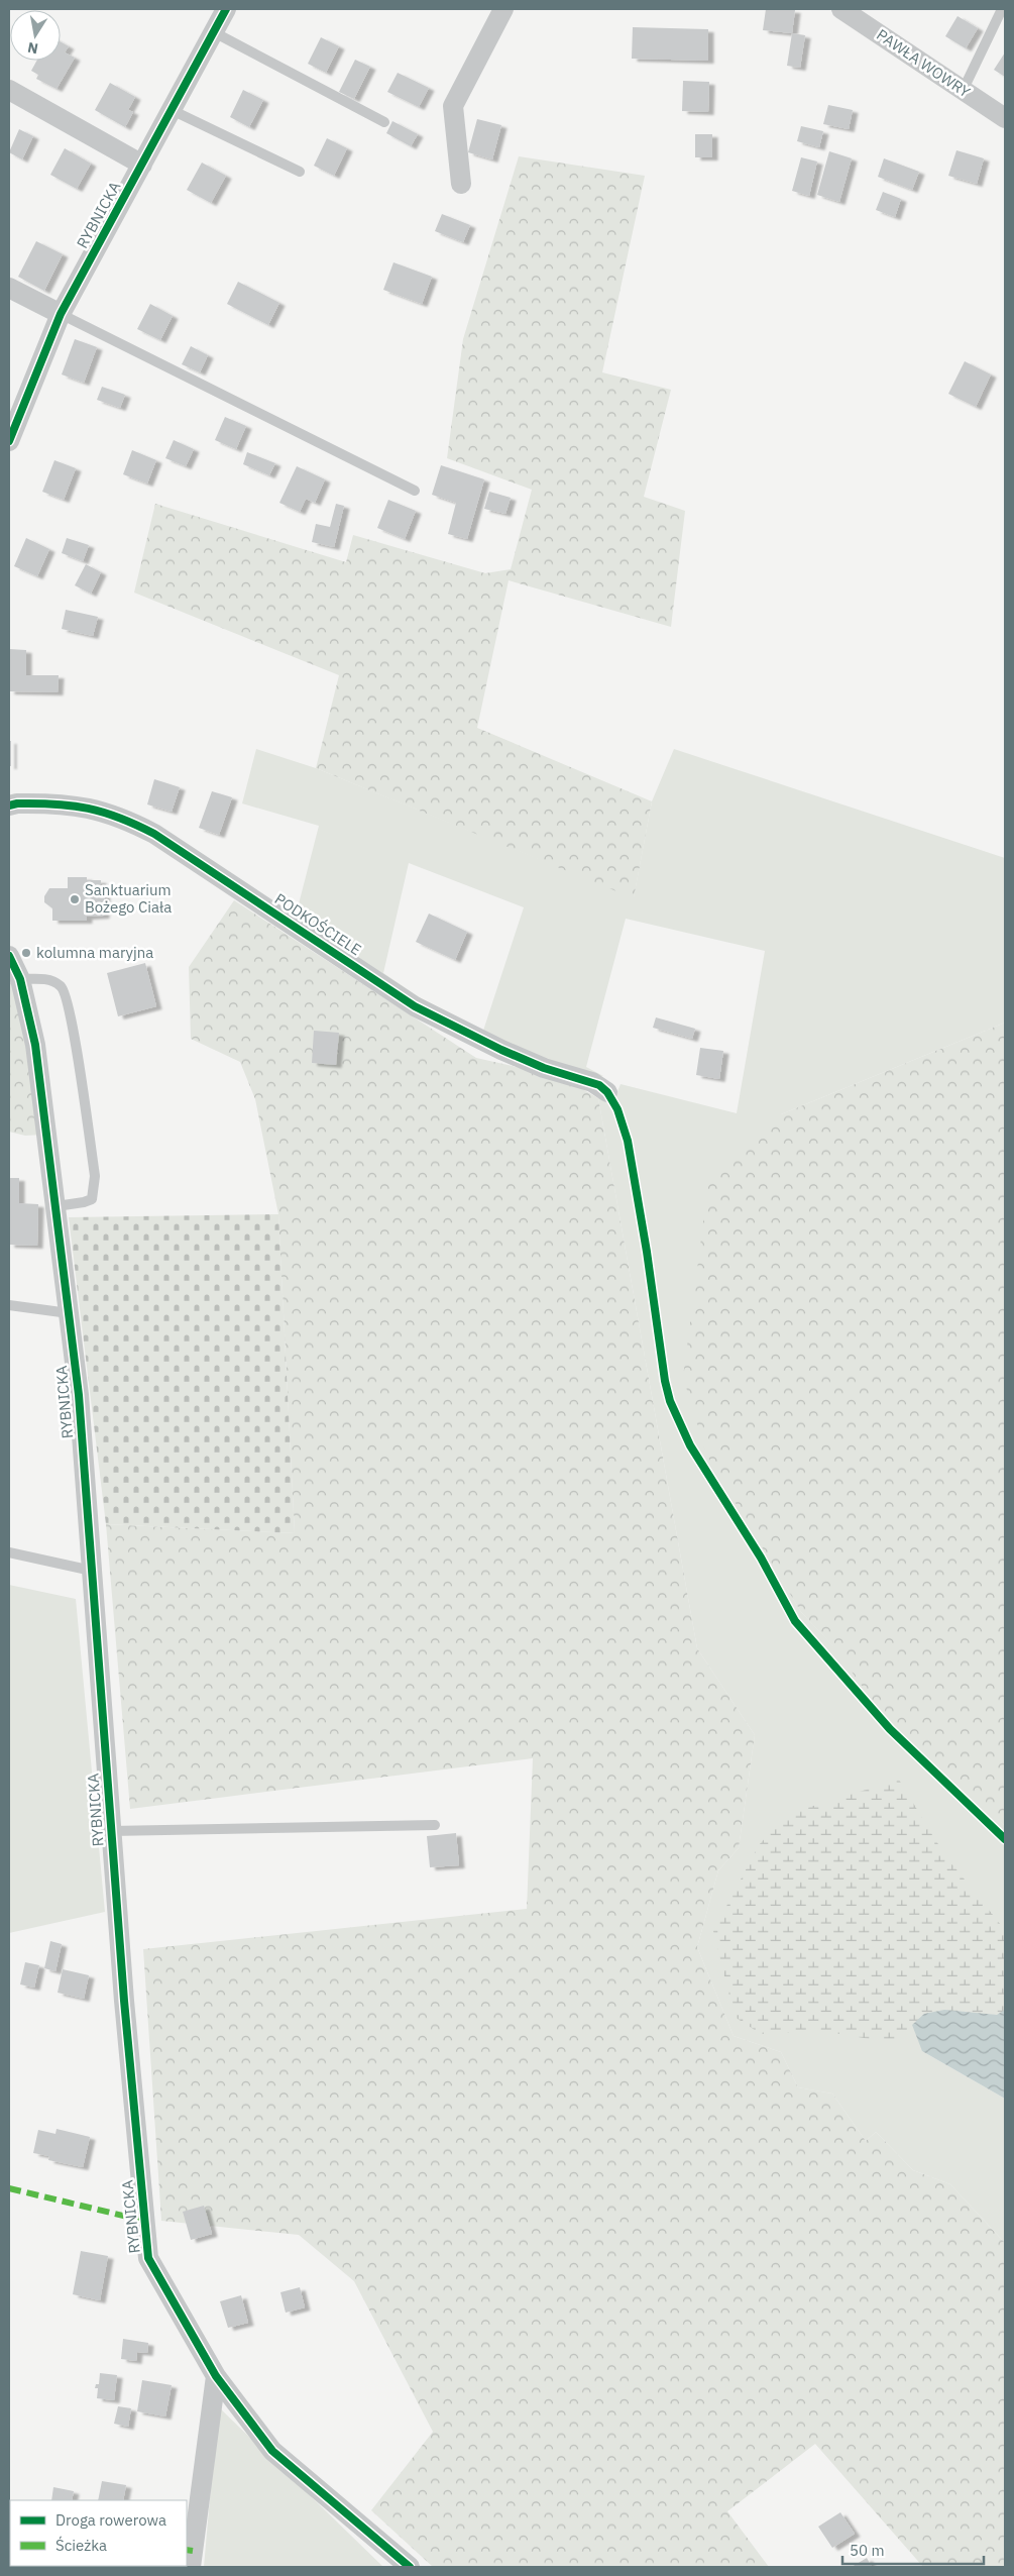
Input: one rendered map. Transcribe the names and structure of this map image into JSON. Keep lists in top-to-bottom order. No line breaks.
{"streets":{"street":["PAWŁA WOWRY","RYBNICKA","PODKOŚCIELE"]},"places":["Sanktuarium Bożego Ciała","kolumna maryjna"],"legend":["Droga rowerowa","Ścieżka"],"scale_bar":"50 m","north":"bottom"}
